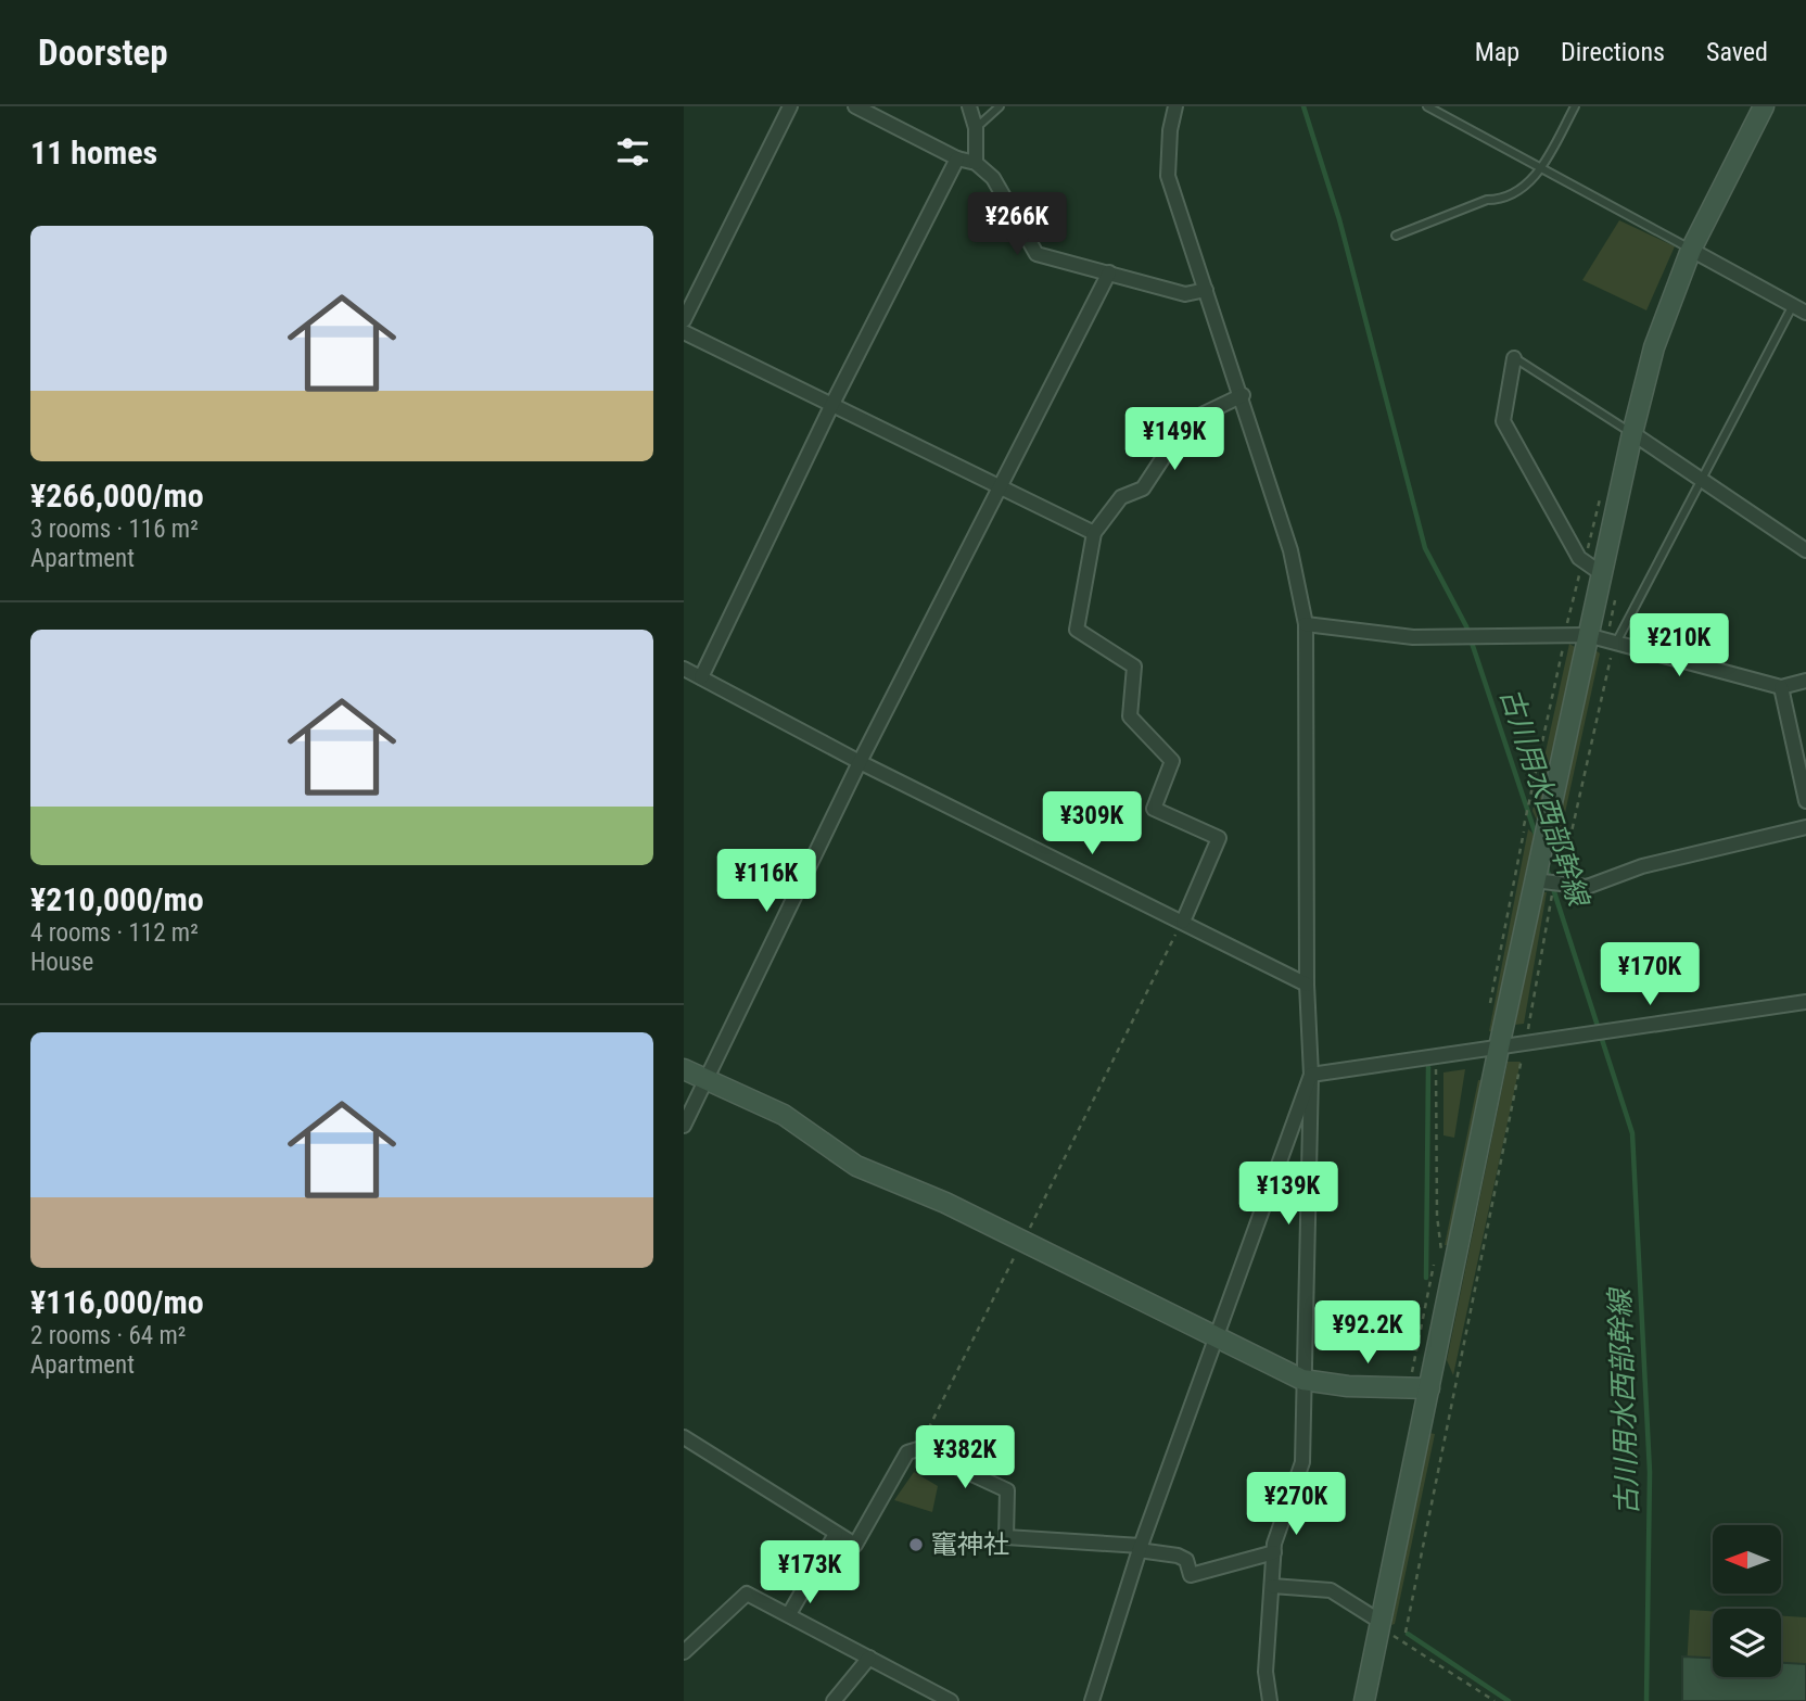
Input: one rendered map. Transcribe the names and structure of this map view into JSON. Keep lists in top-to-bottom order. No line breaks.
{"water":["古川用水西部幹線"],"places":["竃神社"],"north":"left","page":{"header":"Doorstep","nav":["Map","Directions","Saved"],"heading":"11 homes","price":["¥266K","¥149K","¥210K","¥309K","¥116K","¥170K","¥139K","¥92.2K","¥382K","¥270K","¥173K"],"list":[{"name":"¥266,000/mo","note":"3 rooms · 116 m² · Apartment"},{"name":"¥210,000/mo","note":"4 rooms · 112 m² · House"},{"name":"¥116,000/mo","note":"2 rooms · 64 m² · Apartment"}]}}
